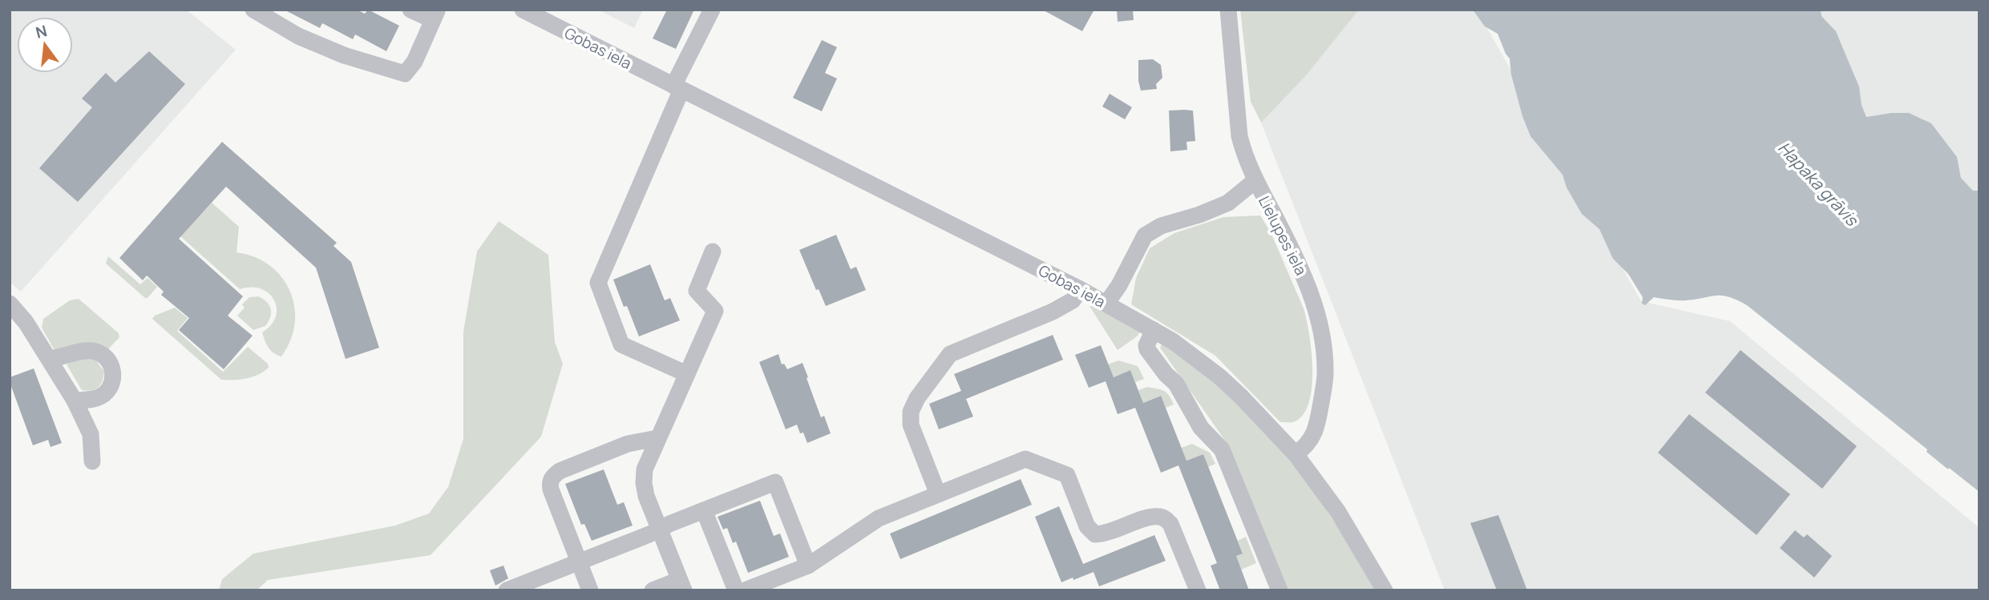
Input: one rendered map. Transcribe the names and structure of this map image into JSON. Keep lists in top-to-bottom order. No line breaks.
{"streets":{"street":["Gobas iela","Lielupes iela"]},"crossings":[["Gobas iela","Lielupes iela"]],"water":["Hapaka grāvis"],"north":"top"}
